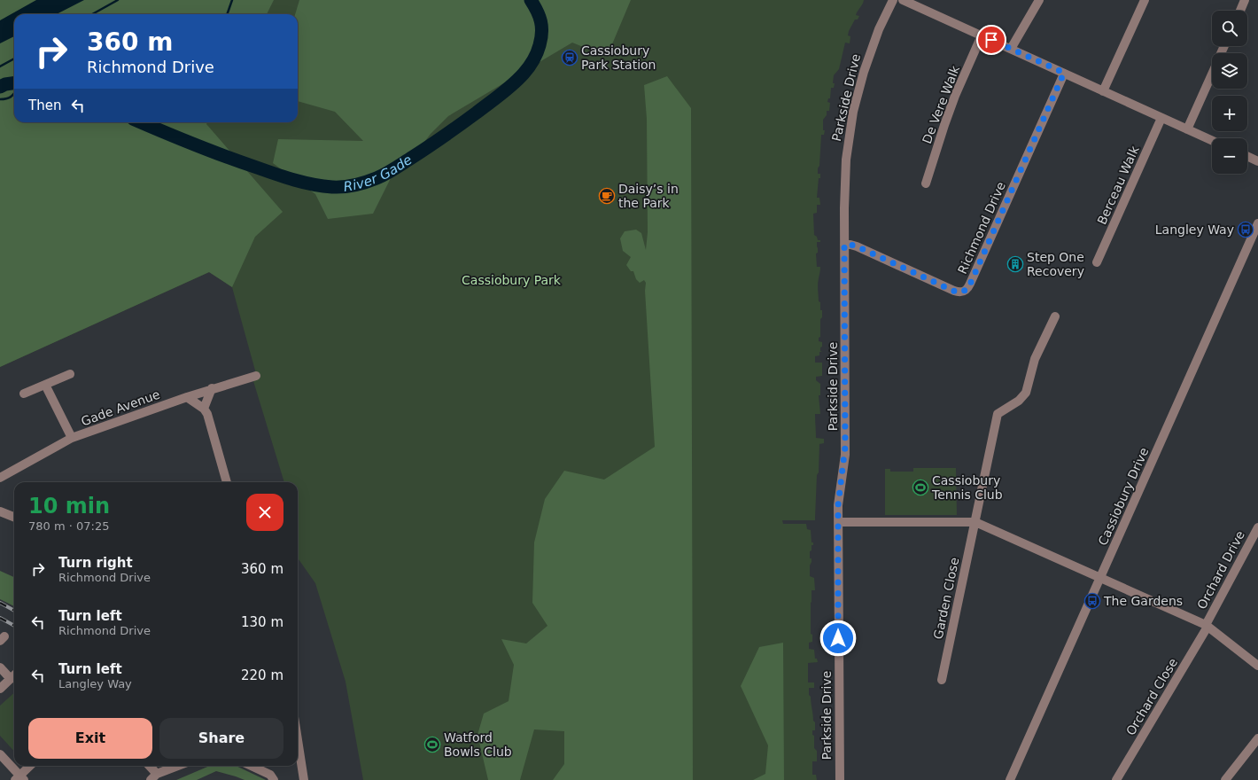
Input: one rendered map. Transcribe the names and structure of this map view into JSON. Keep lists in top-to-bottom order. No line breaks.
{"streets":{"street":["Parkside Drive","De Vere Walk","Berceau Walk","Richmond Drive","Gade Avenue","Cassiobury Drive","Orchard Drive","Garden Close","Orchard Close"]},"crossings":[["Parkside Drive","Richmond Drive"],["Orchard Drive","Orchard Close"]],"water":["River Gade"],"parks":["Cassiobury Park"],"places":{"station":["Cassiobury Park Station"],"cafe":["Daisy’s in the Park"],"bus stop":["Langley Way","The Gardens"],"building":["Step One Recovery"],"sports":["Cassiobury Tennis Club","Watford Bowls Club"]},"page":{"map_buttons":["+","−"],"turn":["360 m","Richmond Drive"],"then":"Then","heading":["10 min","780 m · 07:25"],"list":[{"name":"Turn right","note":"Richmond Drive","value":"360 m"},{"name":"Turn left","note":"Richmond Drive","value":"130 m"},{"name":"Turn left","note":"Langley Way","value":"220 m"}],"buttons":["Exit","Share"]}}
